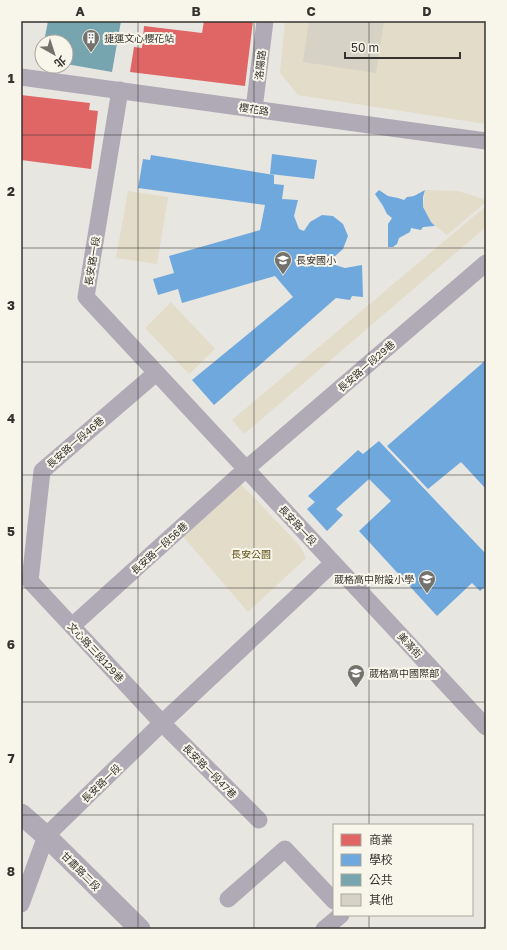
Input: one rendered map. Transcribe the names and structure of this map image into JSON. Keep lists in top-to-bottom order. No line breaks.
{"streets":{"street":["洛陽路","櫻花路","長安路一段","長安路一段29巷","長安路一段46巷","長安路一段56巷","美滿街","文心路三段129巷","長安路一段47巷","甘肅路二段"]},"crossings":[["洛陽路","櫻花路"],["櫻花路","長安路一段"],["長安路一段","長安路一段29巷"],["長安路一段","長安路一段46巷"],["長安路一段","長安路一段56巷"],["長安路一段","美滿街"],["長安路一段","文心路三段129巷"],["長安路一段","長安路一段47巷"],["長安路一段","甘肅路二段"],["長安路一段29巷","長安路一段56巷"],["長安路一段46巷","文心路三段129巷"],["長安路一段56巷","文心路三段129巷"],["文心路三段129巷","長安路一段47巷"]],"parks":["長安公園"],"places":{"building":["捷運文心櫻花站"],"school or university":["長安國小","葳格高中附設小學","葳格高中國際部"]},"legend":["商業","學校","公共","其他"],"scale_bar":"50 m","north":"bottom right","grid":{"columns":["A","B","C","D"],"rows":["1","2","3","4","5","6","7","8"]}}
